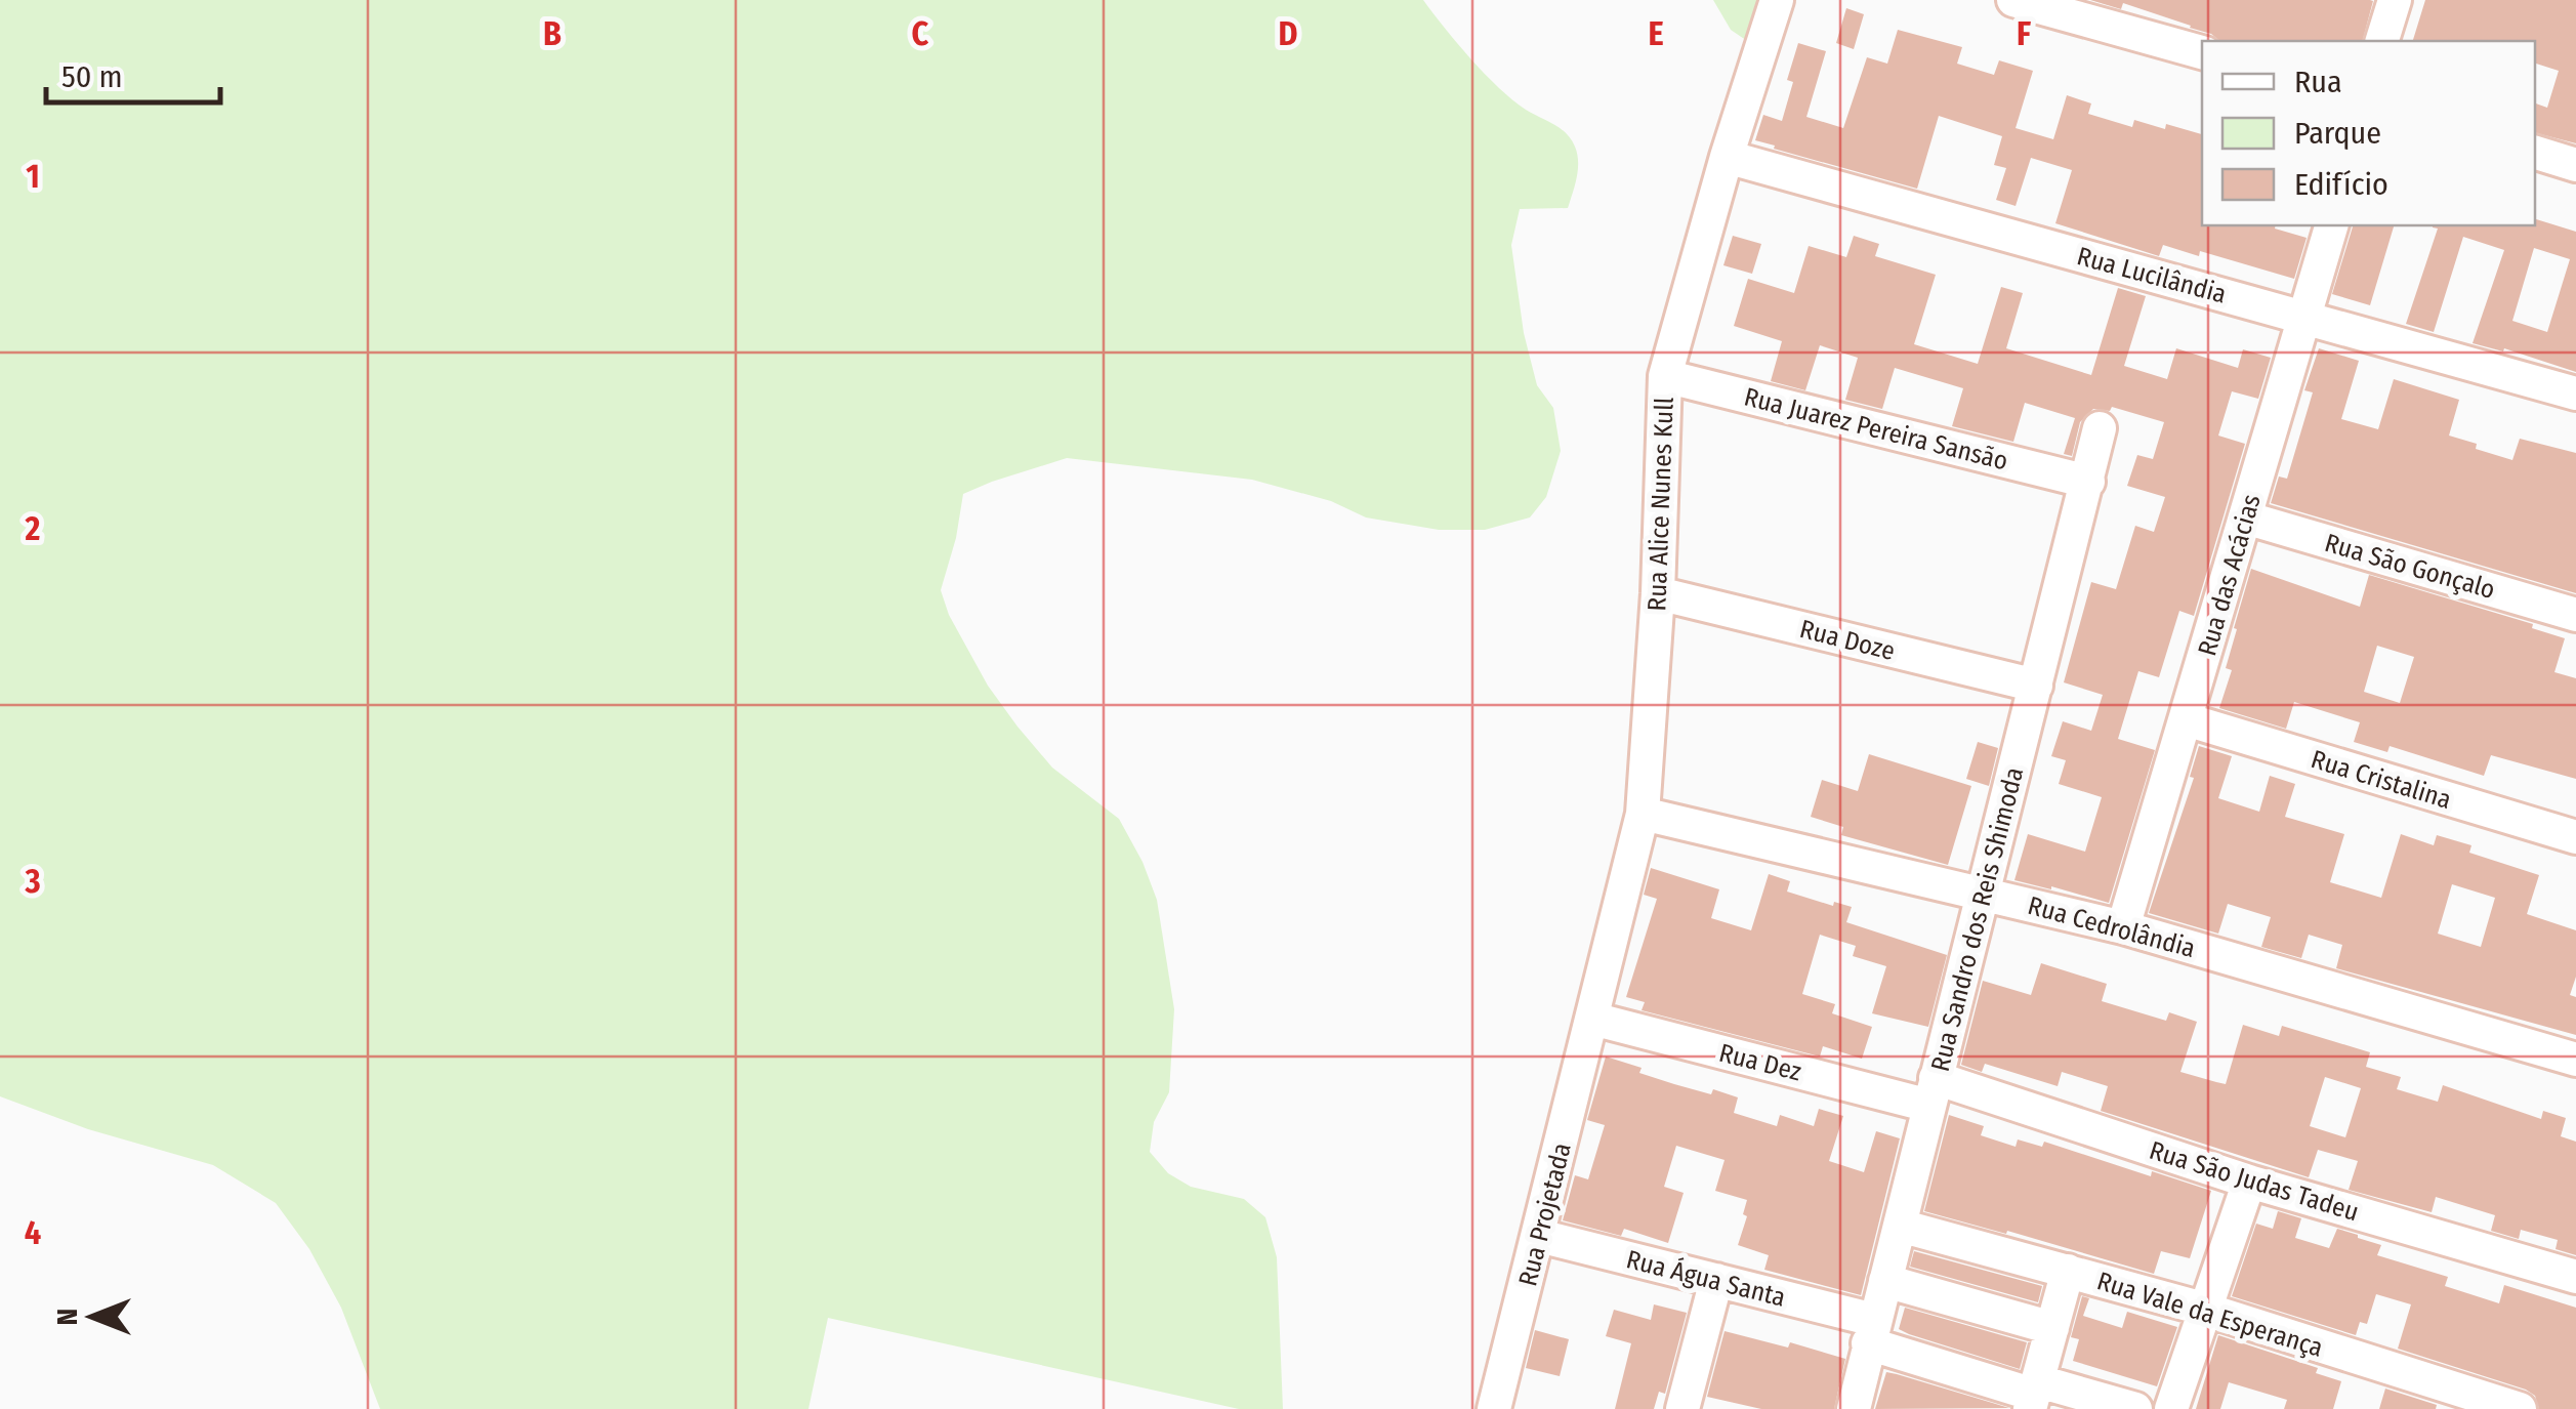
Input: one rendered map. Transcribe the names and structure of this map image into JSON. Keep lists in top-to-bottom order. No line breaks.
{"streets":{"street":["Rua Lucilândia","Rua Juarez Pereira Sansão","Rua Alice Nunes Kull","Rua São Gonçalo","Rua das Acácias","Rua Doze","Rua Cristalina","Rua Sandro dos Reis Shimoda","Rua Cedrolândia","Rua Dez","Rua São Judas Tadeu","Rua Projetada","Rua Água Santa","Rua Vale da Esperança"]},"crossings":[["Rua Lucilândia","Rua Alice Nunes Kull"],["Rua Lucilândia","Rua das Acácias"],["Rua Juarez Pereira Sansão","Rua Alice Nunes Kull"],["Rua Juarez Pereira Sansão","Rua Sandro dos Reis Shimoda"],["Rua Alice Nunes Kull","Rua Doze"],["Rua Alice Nunes Kull","Rua Cedrolândia"],["Rua Alice Nunes Kull","Rua Dez"],["Rua Alice Nunes Kull","Rua Projetada"],["Rua São Gonçalo","Rua das Acácias"],["Rua das Acácias","Rua Cristalina"],["Rua das Acácias","Rua Cedrolândia"],["Rua Doze","Rua Sandro dos Reis Shimoda"],["Rua Sandro dos Reis Shimoda","Rua Cedrolândia"],["Rua Sandro dos Reis Shimoda","Rua Dez"],["Rua Sandro dos Reis Shimoda","Rua São Judas Tadeu"],["Rua Sandro dos Reis Shimoda","Rua Água Santa"],["Rua Sandro dos Reis Shimoda","Rua Vale da Esperança"],["Rua Dez","Rua São Judas Tadeu"],["Rua Dez","Rua Projetada"],["Rua Projetada","Rua Água Santa"]],"legend":["Rua","Parque","Edifício"],"scale_bar":"50 m","north":"left","grid":{"columns":["B","C","D","E","F"],"rows":["1","2","3","4"]}}
